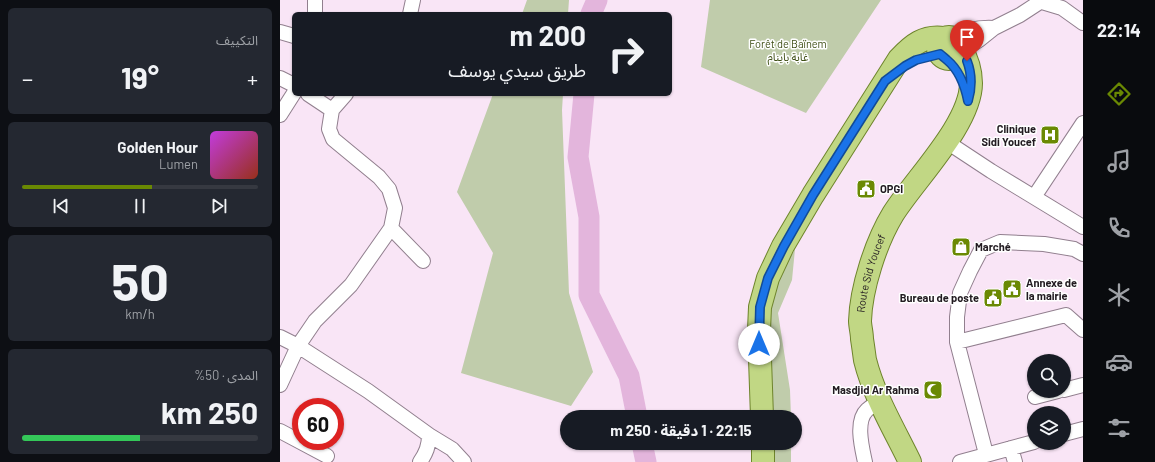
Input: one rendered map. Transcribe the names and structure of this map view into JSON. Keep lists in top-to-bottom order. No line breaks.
{"streets":{"main road":["Route Sid Youcef"]},"parks":["Forêt de Baïnem غابة باينام"],"places":{"hospital":["Clinique Sidi Youcef"],"public building":["OPGI","Annexe de la mairie","Bureau de poste"],"shop":["Marché"],"mosque":["Masdjid Ar Rahma"]},"page":{"tabs":"22:14","tile":["التكييف",["50","km/h"],["المدى · 50%","250 km"]],"turn":["200 m","طريق سيدي يوسف"],"heat":["−","19°","+"],"song":["Golden Hour","Lumen"],"limit":"60","trip":"22:15 · 1 دقيقة · 250 m"}}
